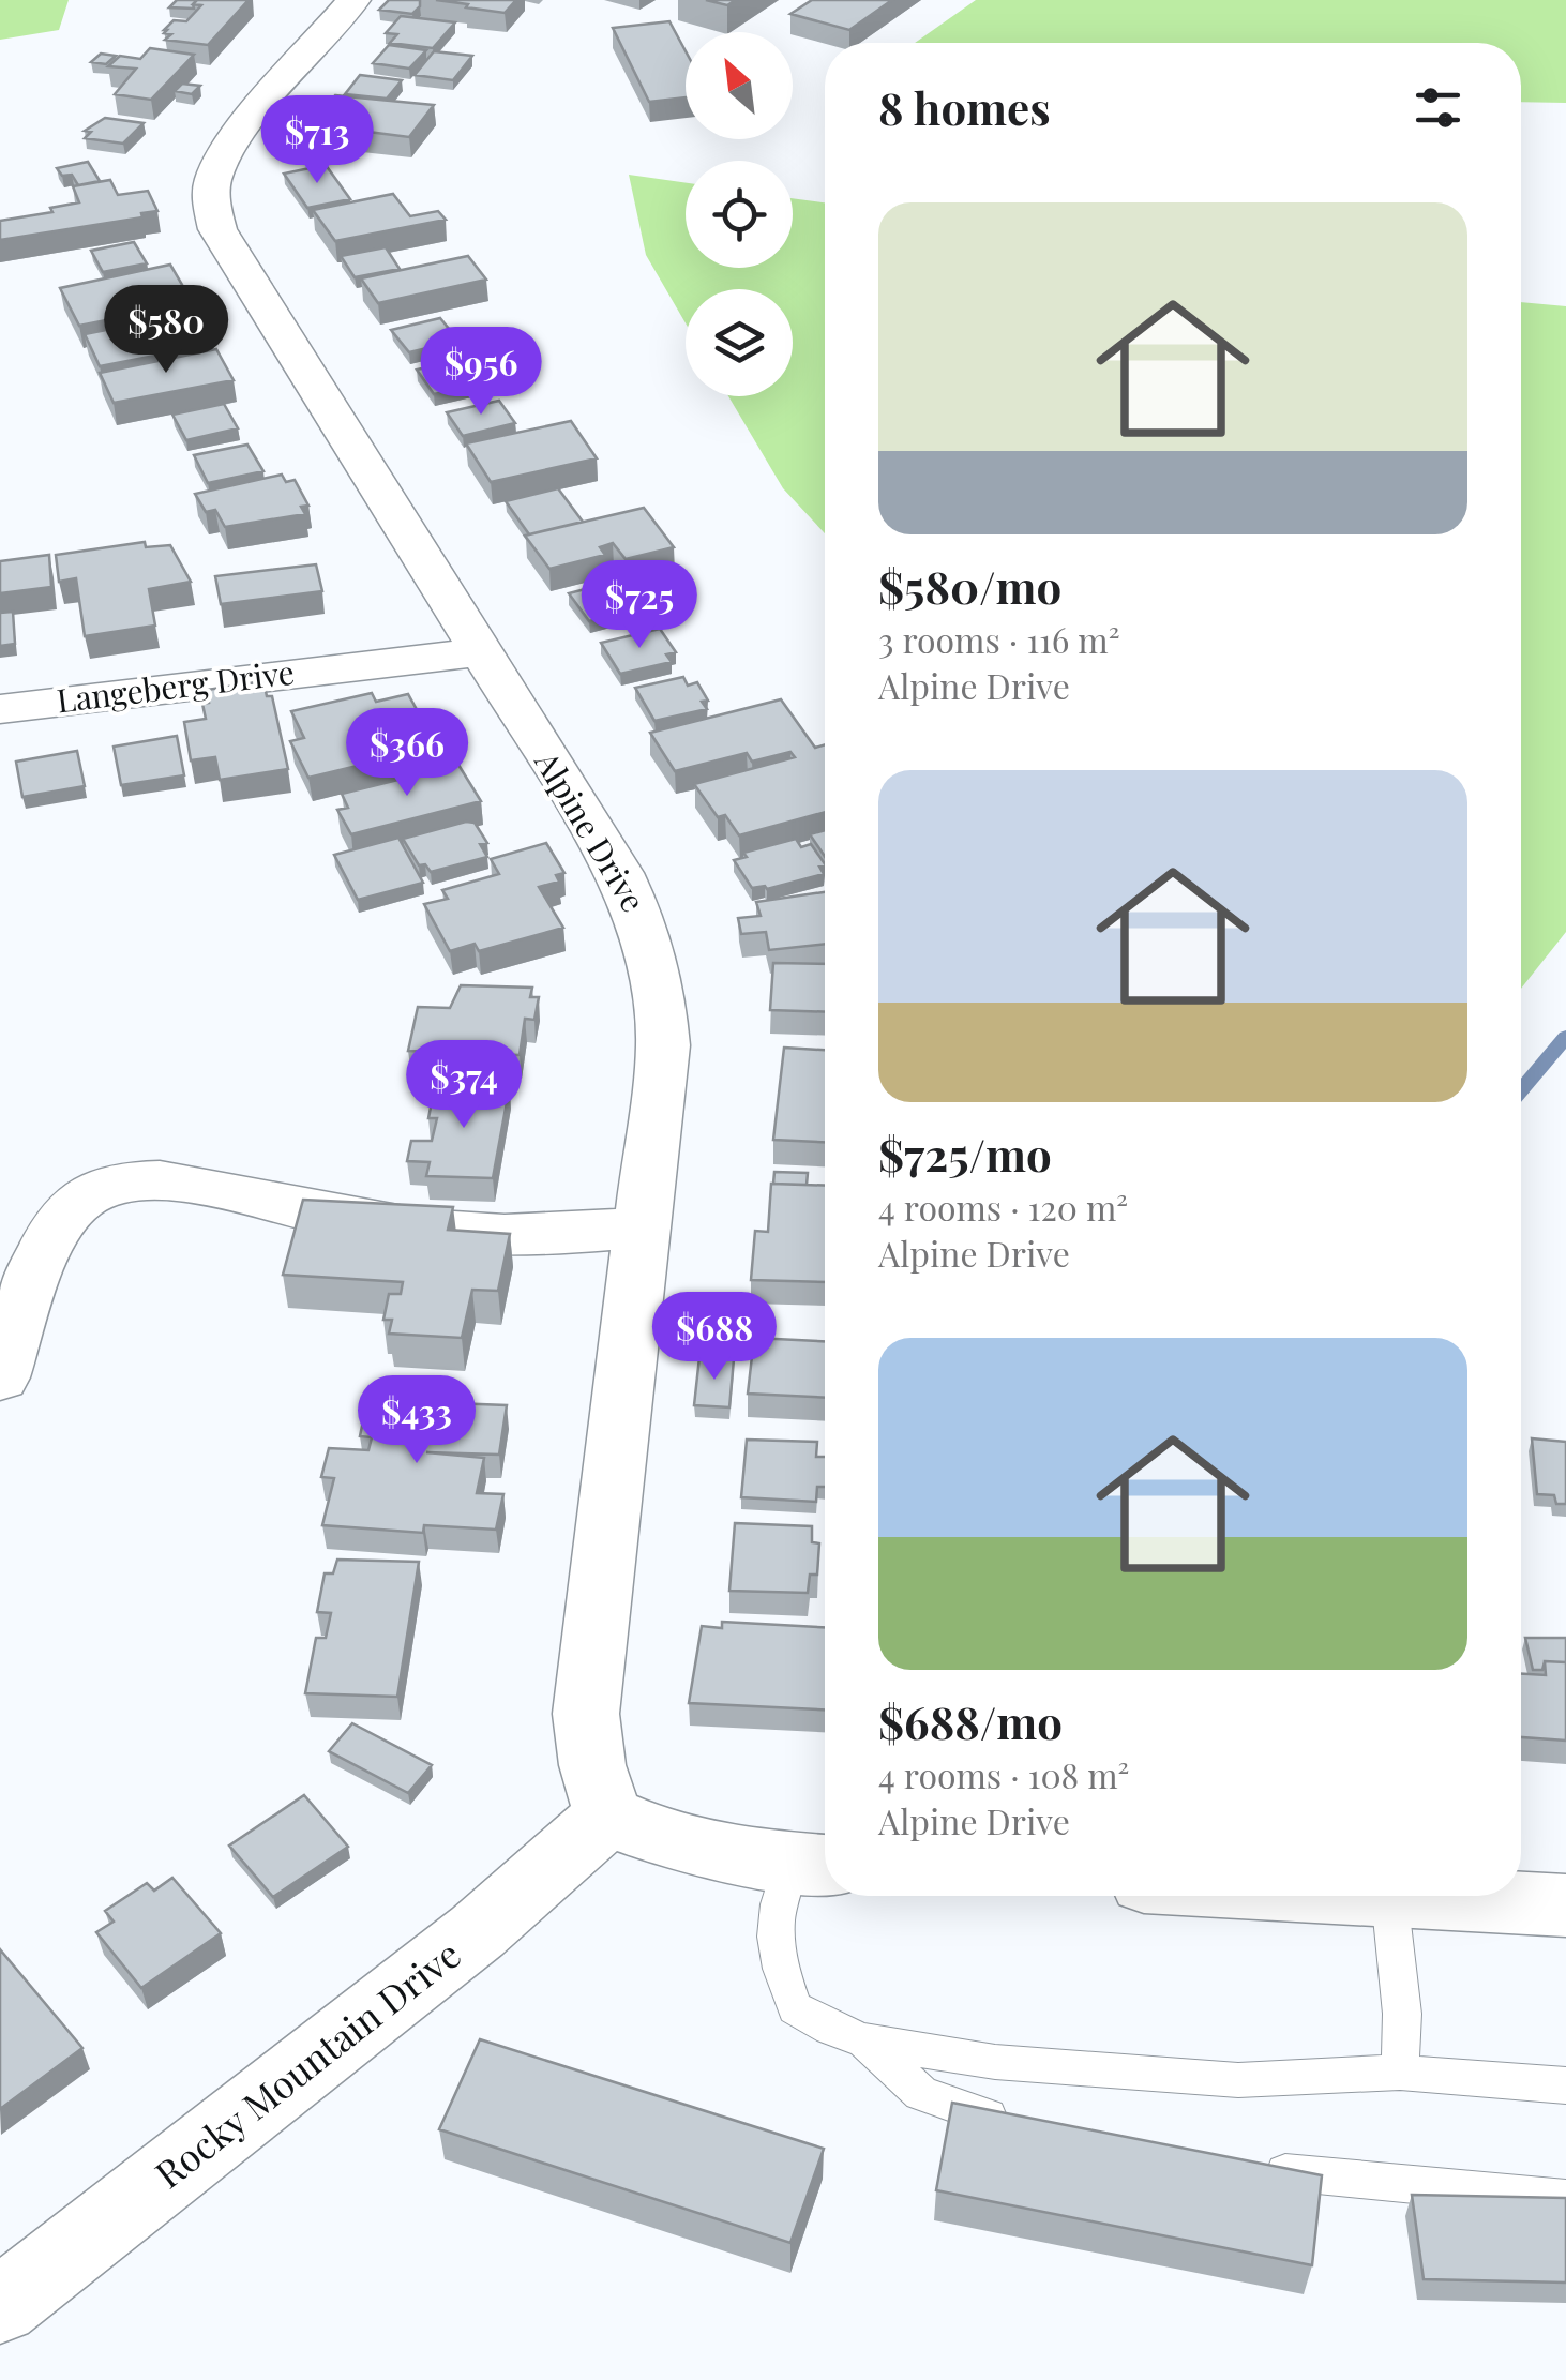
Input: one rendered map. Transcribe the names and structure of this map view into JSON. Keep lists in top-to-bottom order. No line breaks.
{"streets":{"street":["Langeberg Drive","Alpine Drive","Rocky Mountain Drive"]},"crossings":[["Langeberg Drive","Alpine Drive"],["Alpine Drive","Rocky Mountain Drive"]],"north":"top left","page":{"heading":"8 homes","price":["$713","$580","$956","$725","$366","$374","$688","$433"],"list":[{"name":"$580/mo","note":"3 rooms · 116 m² · Alpine Drive"},{"name":"$725/mo","note":"4 rooms · 120 m² · Alpine Drive"},{"name":"$688/mo","note":"4 rooms · 108 m² · Alpine Drive"}]}}
